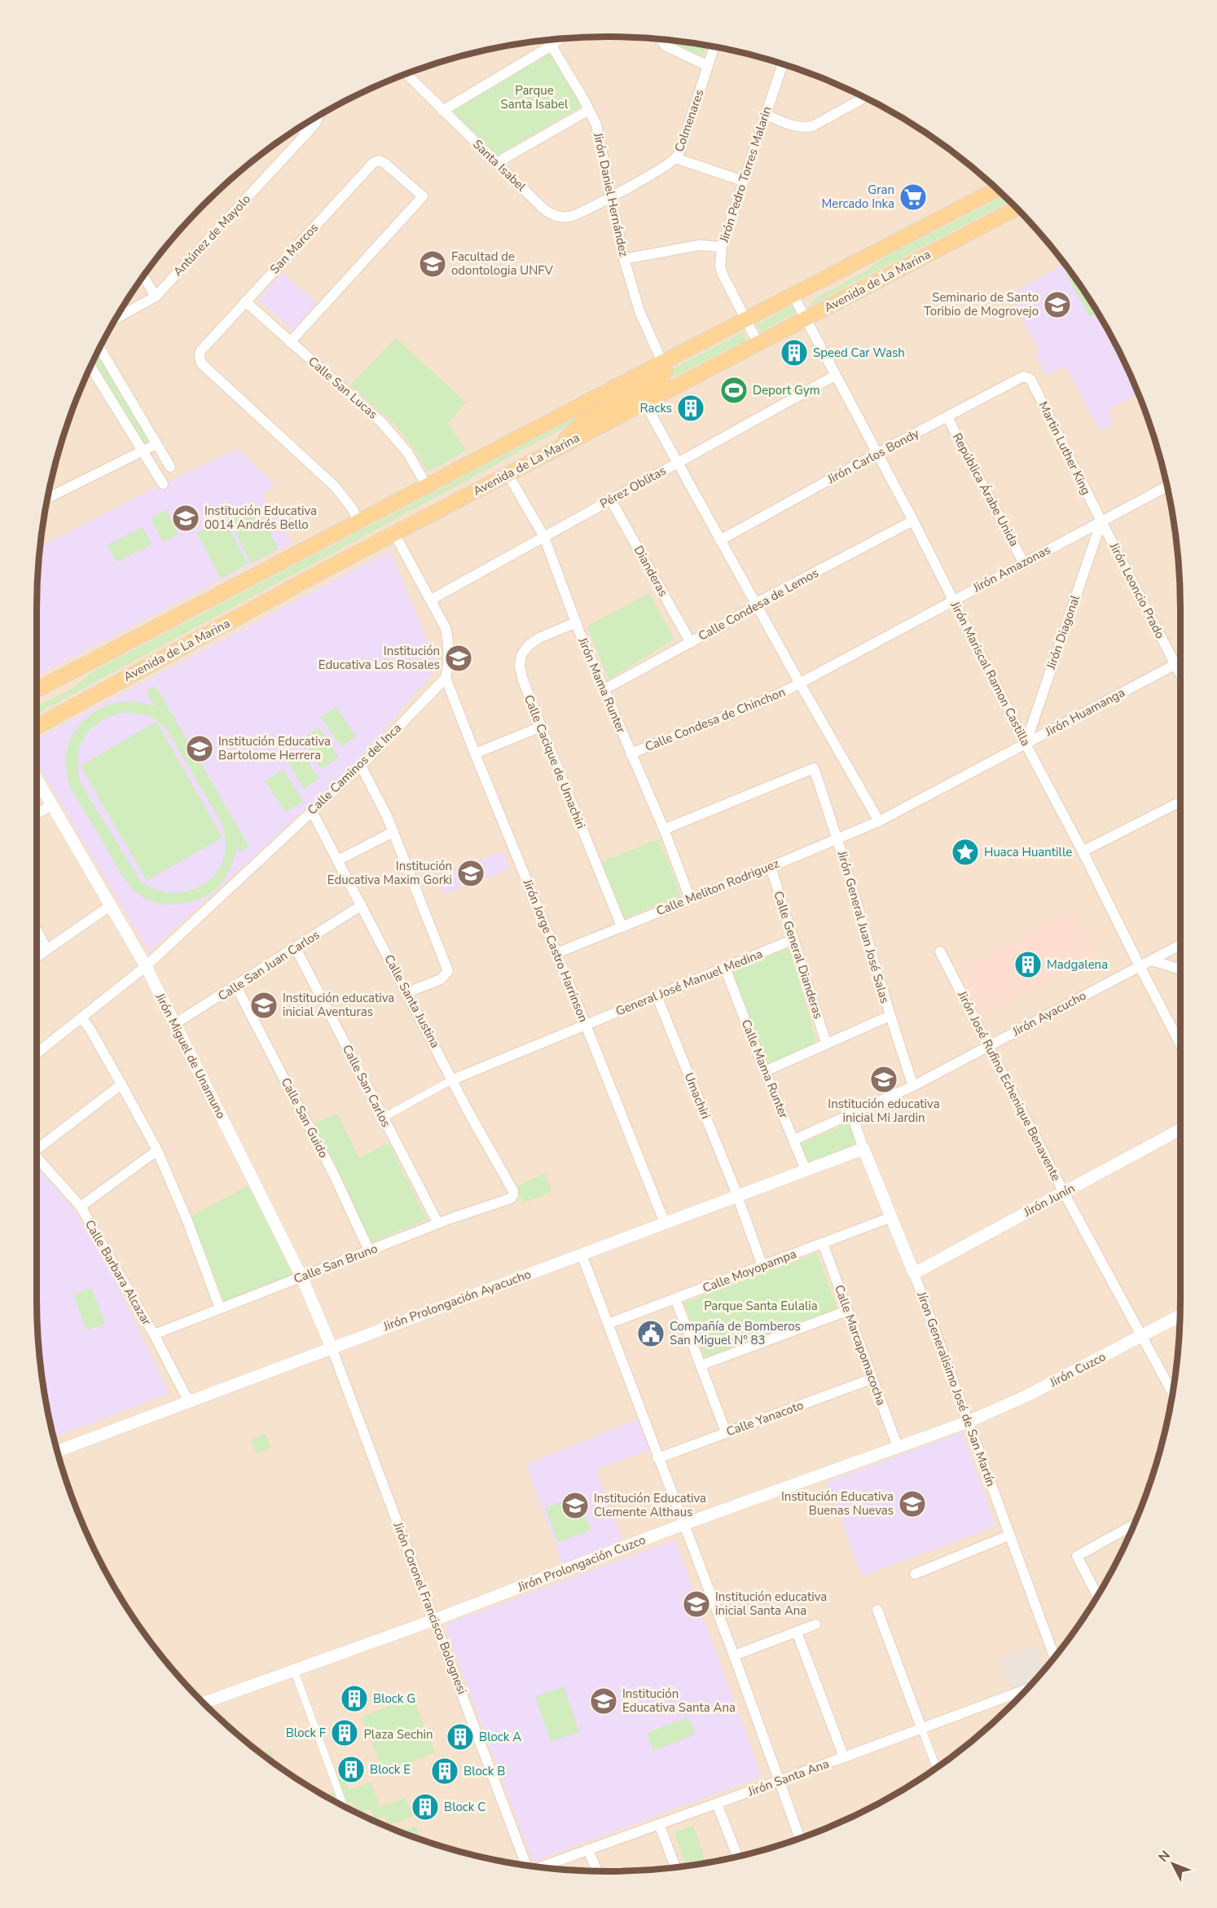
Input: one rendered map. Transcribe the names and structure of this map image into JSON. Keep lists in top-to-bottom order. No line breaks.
{"streets":{"main road":["Avenida de La Marina"],"street":["Colmenares","Santa Isabel","Jirón Pedro Torres Malarin","Jirón Daniel Hernández","Antúnez de Mayolo","San Marcos","Calle San Lucas","Martin Luther King","Jirón Carlos Bondy","Pérez Oblitas","República Árabe Unida","Jirón Amazonas","Dianderas","Jirón Leoncio Prado","Calle Condesa de Lemos","Jirón Diagonal","Jirón Mariscal Ramon Castilla","Jirón Mama Runter","Jirón Huamanga","Calle Condesa de Chinchon","Calle Cacique de Umachiri","Calle Caminos del Inca","Calle Meliton Rodriguez","Jirón General Juan José Salas","Jirón Jorge Castro Harrinson","Calle General Dianderas","Calle San Juan Carlos","General José Manuel Medina","Calle Santa Justina","Jirón Ayacucho","Jirón Miguel de Unamuno","Calle Mama Runter","Calle San Carlos","Jirón José Rufino Echenique Benavente","Umachiri","Calle San Guido","Jirón Junín","Calle San Bruno","Calle Moyopampa","Calle Barbara Alcazar","Jirón Prolongación Ayacucho","Calle Marcapomacocha","Jirón Cuzco","Jíron Generalisimo José de San Martín","Calle Yanacoto","Jirón Prolongación Cuzco","Jirón Coronel Francisco Bolognesi","Jirón Santa Ana"]},"crossings":[["Colmenares","Santa Isabel"],["Colmenares","Jirón Daniel Hernández"],["Santa Isabel","Jirón Daniel Hernández"],["Jirón Pedro Torres Malarin","Avenida de La Marina"],["Jirón Daniel Hernández","Avenida de La Marina"],["San Marcos","Avenida de La Marina"],["San Marcos","Calle San Lucas"],["Avenida de La Marina","Calle San Lucas"],["Avenida de La Marina","Jirón Mariscal Ramon Castilla"],["Avenida de La Marina","Jirón Mama Runter"],["Martin Luther King","Jirón Carlos Bondy"],["Martin Luther King","Jirón Amazonas"],["Martin Luther King","Jirón Leoncio Prado"],["Martin Luther King","Jirón Diagonal"],["Jirón Carlos Bondy","República Árabe Unida"],["Jirón Carlos Bondy","Jirón Mariscal Ramon Castilla"],["Pérez Oblitas","Dianderas"],["Pérez Oblitas","Jirón Mariscal Ramon Castilla"],["Pérez Oblitas","Jirón Mama Runter"],["República Árabe Unida","Jirón Amazonas"],["Jirón Amazonas","Jirón Leoncio Prado"],["Jirón Amazonas","Jirón Diagonal"],["Jirón Amazonas","Jirón Mariscal Ramon Castilla"],["Jirón Amazonas","Calle Condesa de Chinchon"],["Dianderas","Calle Condesa de Lemos"],["Jirón Leoncio Prado","Jirón Diagonal"],["Jirón Leoncio Prado","Jirón Huamanga"],["Calle Condesa de Lemos","Jirón Mariscal Ramon Castilla"],["Calle Condesa de Lemos","Jirón Mama Runter"],["Jirón Diagonal","Jirón Mariscal Ramon Castilla"],["Jirón Diagonal","Jirón Huamanga"],["Jirón Mariscal Ramon Castilla","Jirón Huamanga"],["Jirón Mariscal Ramon Castilla","Jirón Ayacucho"],["Jirón Mama Runter","Calle Condesa de Chinchon"],["Jirón Mama Runter","Calle Cacique de Umachiri"],["Jirón Mama Runter","Calle Meliton Rodriguez"],["Jirón Mama Runter","Jirón General Juan José Salas"],["Jirón Huamanga","Calle Meliton Rodriguez"],["Calle Cacique de Umachiri","Calle Meliton Rodriguez"],["Calle Caminos del Inca","Jirón Jorge Castro Harrinson"],["Calle Caminos del Inca","Calle Santa Justina"],["Calle Caminos del Inca","Jirón Miguel de Unamuno"],["Calle Meliton Rodriguez","Jirón General Juan José Salas"],["Calle Meliton Rodriguez","Jirón Jorge Castro Harrinson"],["Calle Meliton Rodriguez","Calle General Dianderas"],["Jirón General Juan José Salas","Jirón Ayacucho"],["Jirón Jorge Castro Harrinson","General José Manuel Medina"],["Jirón Jorge Castro Harrinson","Jirón Prolongación Ayacucho"],["Calle General Dianderas","General José Manuel Medina"],["Calle San Juan Carlos","Calle Santa Justina"],["Calle San Juan Carlos","Jirón Miguel de Unamuno"],["Calle San Juan Carlos","Calle San Carlos"],["Calle San Juan Carlos","Calle San Guido"],["General José Manuel Medina","Calle Santa Justina"],["General José Manuel Medina","Calle Mama Runter"],["General José Manuel Medina","Umachiri"],["Calle Santa Justina","Calle San Bruno"],["Jirón Ayacucho","Calle Mama Runter"],["Jirón Ayacucho","Jirón José Rufino Echenique Benavente"],["Jirón Ayacucho","Jíron Generalisimo José de San Martín"],["Jirón Miguel de Unamuno","Calle San Bruno"],["Jirón Miguel de Unamuno","Jirón Prolongación Ayacucho"],["Jirón Miguel de Unamuno","Jirón Coronel Francisco Bolognesi"],["Calle Mama Runter","Jirón Prolongación Ayacucho"],["Calle San Carlos","Calle San Bruno"],["Jirón José Rufino Echenique Benavente","Jirón Junín"],["Jirón José Rufino Echenique Benavente","Jirón Cuzco"],["Umachiri","Calle Moyopampa"],["Umachiri","Jirón Prolongación Ayacucho"],["Calle San Guido","Calle San Bruno"],["Jirón Junín","Jíron Generalisimo José de San Martín"],["Calle San Bruno","Calle Barbara Alcazar"],["Calle Moyopampa","Calle Marcapomacocha"],["Calle Moyopampa","Jíron Generalisimo José de San Martín"],["Calle Barbara Alcazar","Jirón Prolongación Ayacucho"],["Jirón Prolongación Ayacucho","Jíron Generalisimo José de San Martín"],["Jirón Prolongación Ayacucho","Jirón Coronel Francisco Bolognesi"],["Calle Marcapomacocha","Calle Yanacoto"],["Calle Marcapomacocha","Jirón Prolongación Cuzco"],["Jirón Cuzco","Jíron Generalisimo José de San Martín"],["Jirón Cuzco","Jirón Prolongación Cuzco"],["Jíron Generalisimo José de San Martín","Jirón Prolongación Cuzco"],["Jirón Prolongación Cuzco","Jirón Coronel Francisco Bolognesi"]],"parks":["Parque Santa Isabel","Parque Santa Eulalia","Plaza Sechin"],"places":{"supermarket":["Gran Mercado Inka"],"school or university":["Facultad de odontologia UNFV","Seminario de Santo Toribio de Mogrovejo","Institución Educativa 0014 Andrés Bello","Institución Educativa Los Rosales","Institución Educativa Bartolome Herrera","Institución Educativa Maxim Gorki","Institución educativa inicial Aventuras","Institución educativa inicial Mi Jardin","Institución Educativa Buenas Nuevas","Institución Educativa Clemente Althaus","Institución educativa inicial Santa Ana","Institución Educativa Santa Ana"],"building":["Speed Car Wash","Racks","Madgalena","Block G","Block F","Block A","Block E","Block B","Block C"],"sports":["Deport Gym"],"place":["Huaca Huantille"],"public building":["Compañía de Bomberos San Miguel Nº 83"]},"north":"top left"}
